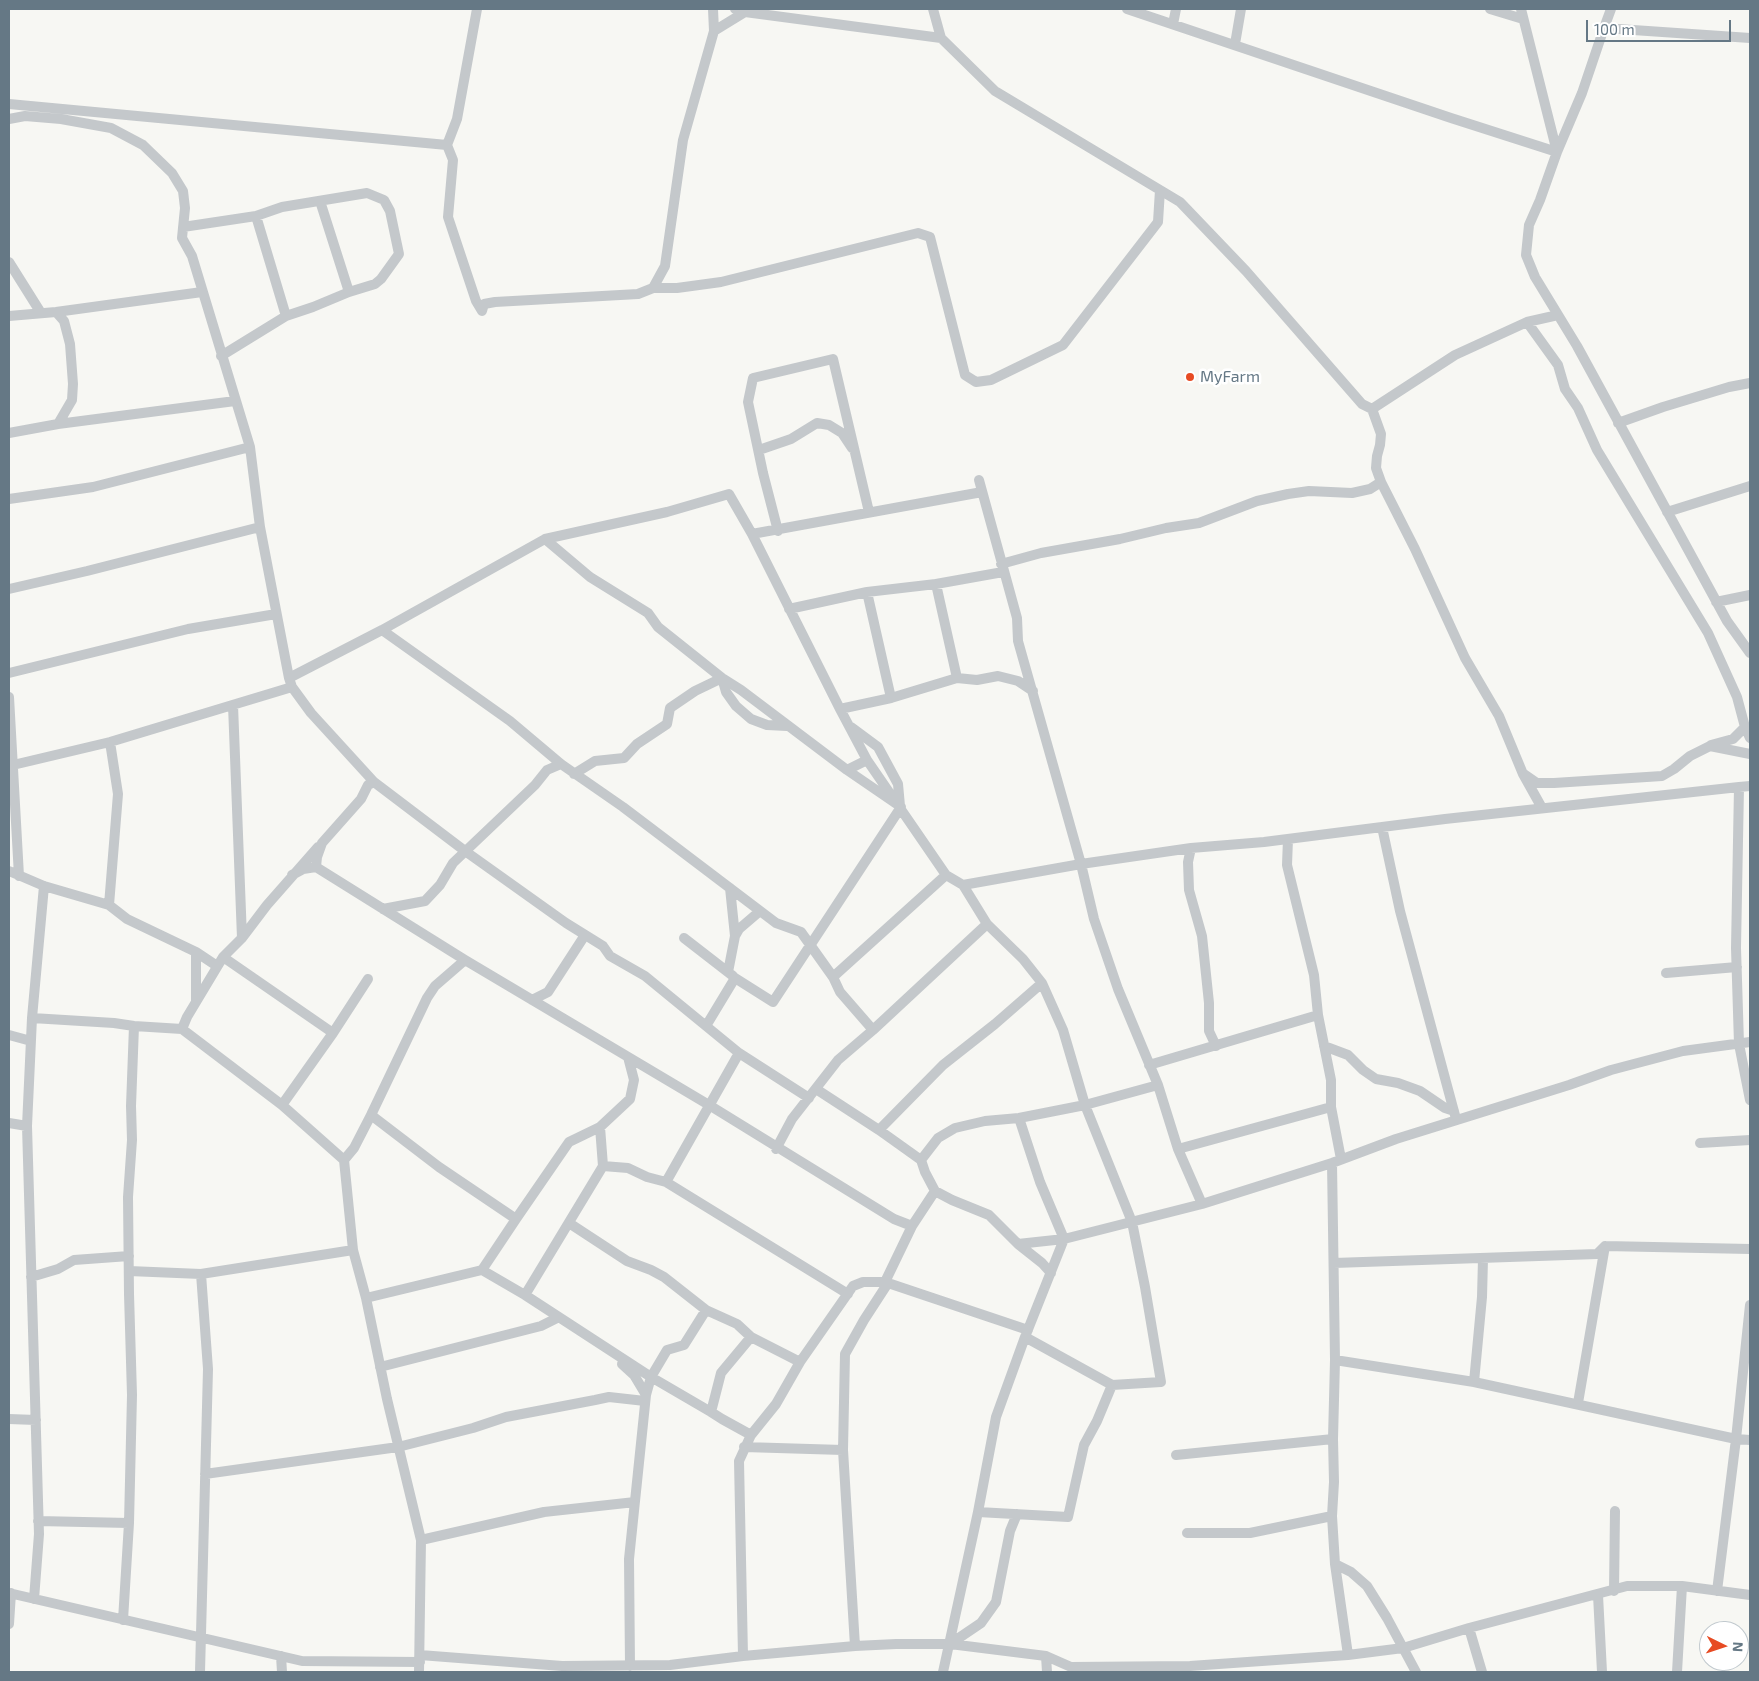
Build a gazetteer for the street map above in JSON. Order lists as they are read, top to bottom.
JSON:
{
  "places": ["MyFarm"],
  "scale_bar": "100 m",
  "north": "right"
}
